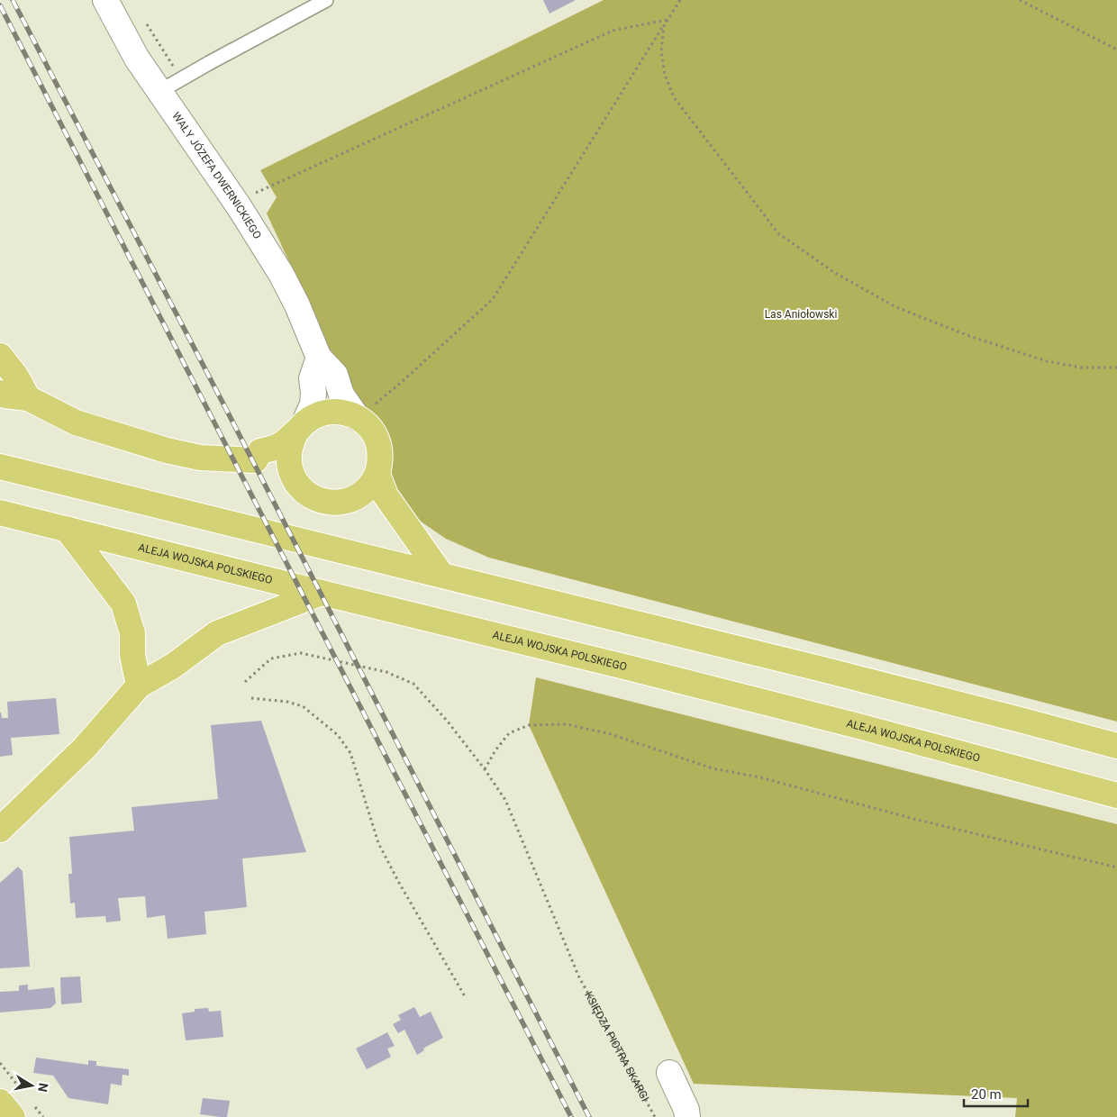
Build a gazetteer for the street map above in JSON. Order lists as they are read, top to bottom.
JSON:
{
  "streets": {
    "main road": ["ALEJA WOJSKA POLSKIEGO"],
    "street": ["WAŁY JÓZEFA DWERNICKIEGO"],
    "path": ["KSIĘDZA PIOTRA SKARGI"]
  },
  "parks": ["Las Aniołowski"],
  "scale_bar": "20 m",
  "north": "right"
}
